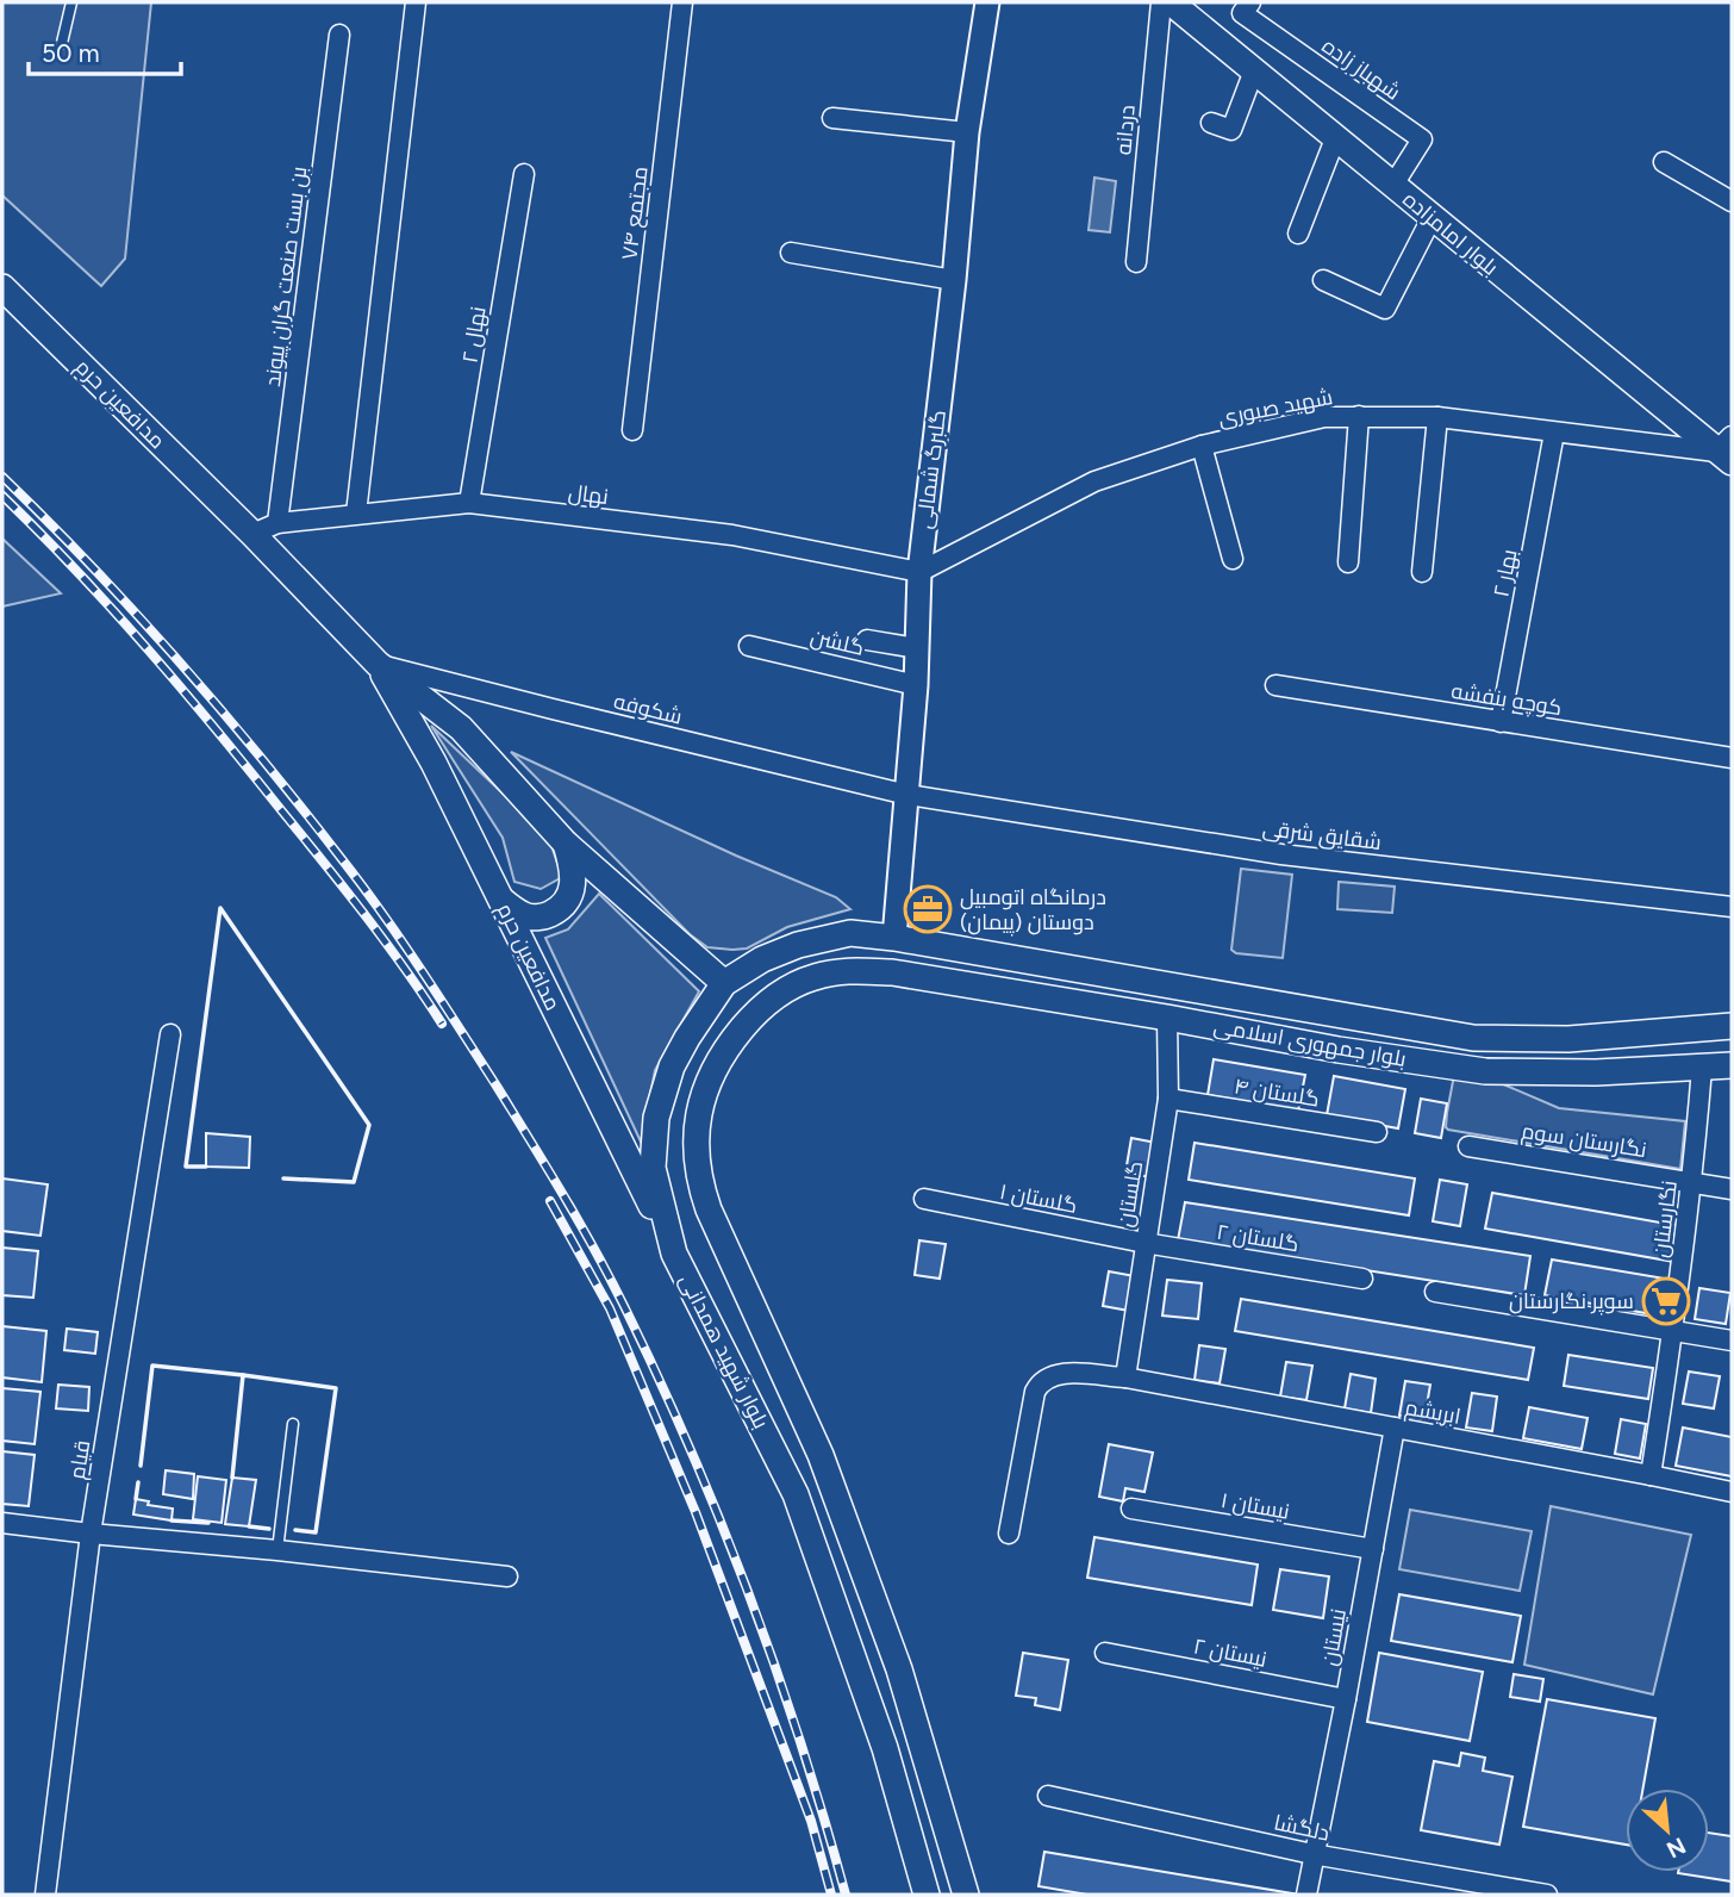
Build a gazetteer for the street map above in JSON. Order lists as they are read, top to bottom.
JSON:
{
  "streets": {
    "main road": [
      "بلوار امامزاده",
      "مدافعین حرم",
      "بلوار جمهوری اسلامی",
      "بلوار شهید همدانی"
    ],
    "street": [
      "شهباز زاده",
      "دردانه",
      "مجتمع ۷۴",
      "بن بست صنعت گران پیوند",
      "نهال ۲",
      "شهید صبوری",
      "گلبرگ شمالی",
      "نهال",
      "بهار ۲",
      "گلشن",
      "کوچه بنفشه",
      "شکوفه",
      "شقایق شرقی",
      "گلستان ۴",
      "نگارستان سوم",
      "گلستان",
      "گلستان ۱",
      "نگارستان",
      "گلستان ۲",
      "ابریشم",
      "قیام",
      "نیستان ۱",
      "نیستان",
      "نیستان ۲",
      "دلگشا"
    ]
  },
  "crossings": [
    ["شهباز زاده", "بلوار امامزاده"],
    ["بلوار امامزاده", "شهید صبوری"],
    ["بن بست صنعت گران پیوند", "نهال"],
    ["نهال ۲", "نهال"],
    ["مدافعین حرم", "نهال"],
    ["مدافعین حرم", "شکوفه"],
    ["مدافعین حرم", "بلوار شهید همدانی"],
    ["شهید صبوری", "گلبرگ شمالی"],
    ["شهید صبوری", "نهال"],
    ["شهید صبوری", "بهار ۲"],
    ["گلبرگ شمالی", "نهال"],
    ["گلبرگ شمالی", "گلشن"],
    ["گلبرگ شمالی", "شکوفه"],
    ["گلبرگ شمالی", "شقایق شرقی"],
    ["گلبرگ شمالی", "بلوار جمهوری اسلامی"],
    ["گلبرگ شمالی", "بلوار شهید همدانی"],
    ["بهار ۲", "کوچه بنفشه"],
    ["شکوفه", "شقایق شرقی"],
    ["بلوار جمهوری اسلامی", "گلستان"],
    ["بلوار جمهوری اسلامی", "نگارستان"],
    ["بلوار جمهوری اسلامی", "بلوار شهید همدانی"],
    ["گلستان ۴", "گلستان"],
    ["نگارستان سوم", "نگارستان"],
    ["گلستان", "گلستان ۱"],
    ["گلستان", "گلستان ۲"],
    ["گلستان", "ابریشم"],
    ["گلستان ۱", "گلستان ۲"],
    ["نگارستان", "ابریشم"],
    ["ابریشم", "نیستان"],
    ["نیستان ۱", "نیستان"],
    ["نیستان", "نیستان ۲"],
    ["نیستان", "دلگشا"]
  ],
  "places": {
    "office": ["درمانگاه اتومبیل دوستان (پیمان)"],
    "supermarket": ["سوپر نگارستان"]
  },
  "scale_bar": "50 m",
  "north": "bottom right"
}
